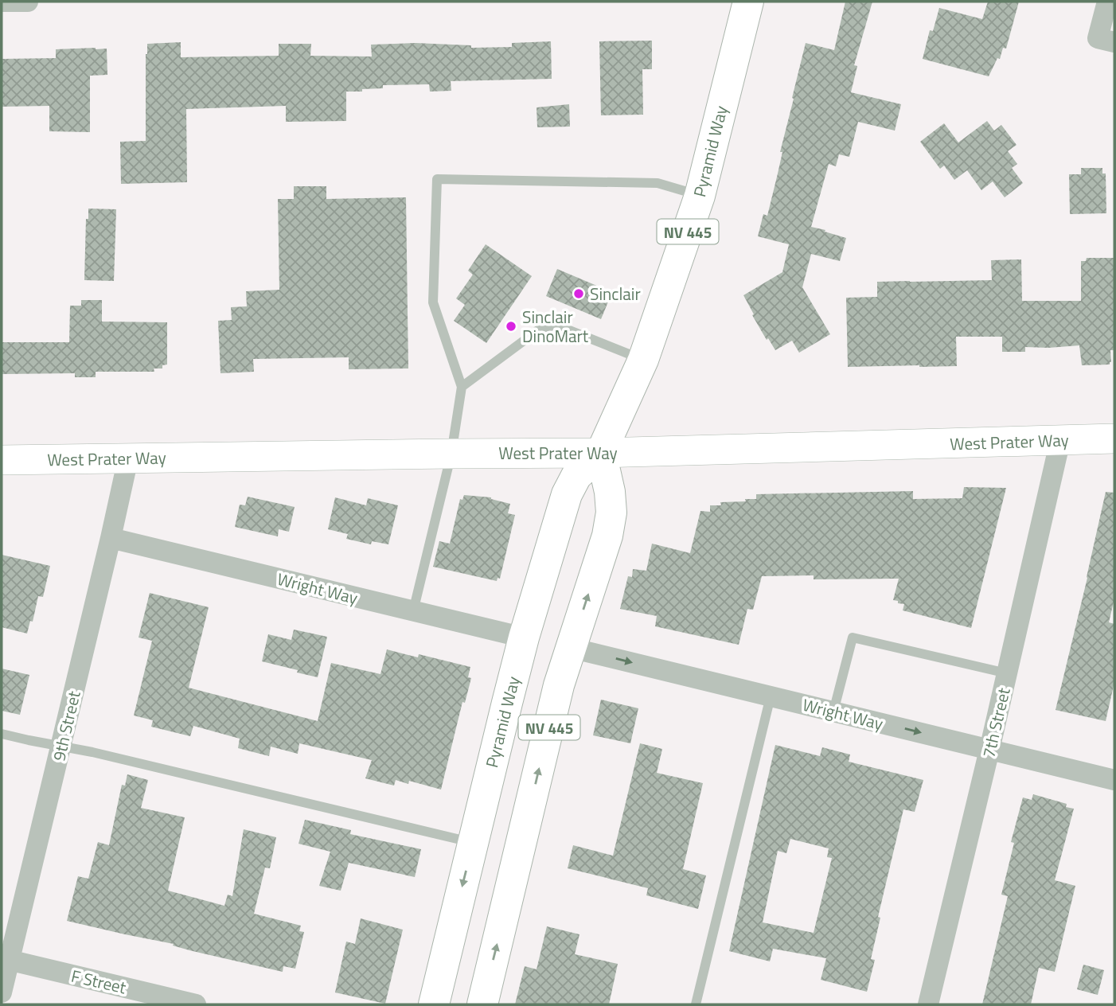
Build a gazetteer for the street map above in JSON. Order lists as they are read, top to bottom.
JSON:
{
  "streets": {
    "main road": ["Pyramid Way", "NV 445", "West Prater Way"],
    "street": [
      "Wright Way",
      "7th Street",
      "9th Street",
      "F Street"
    ]
  },
  "crossings": [
    ["Pyramid Way", "NV 445"],
    ["Pyramid Way", "West Prater Way"],
    ["Pyramid Way", "Wright Way"],
    ["NV 445", "West Prater Way"],
    ["NV 445", "Wright Way"],
    ["West Prater Way", "7th Street"],
    ["West Prater Way", "9th Street"],
    ["Wright Way", "7th Street"],
    ["Wright Way", "9th Street"],
    ["9th Street", "F Street"]
  ],
  "one_way": ["Wright Way"],
  "places": ["Sinclair", "Sinclair DinoMart"]
}
